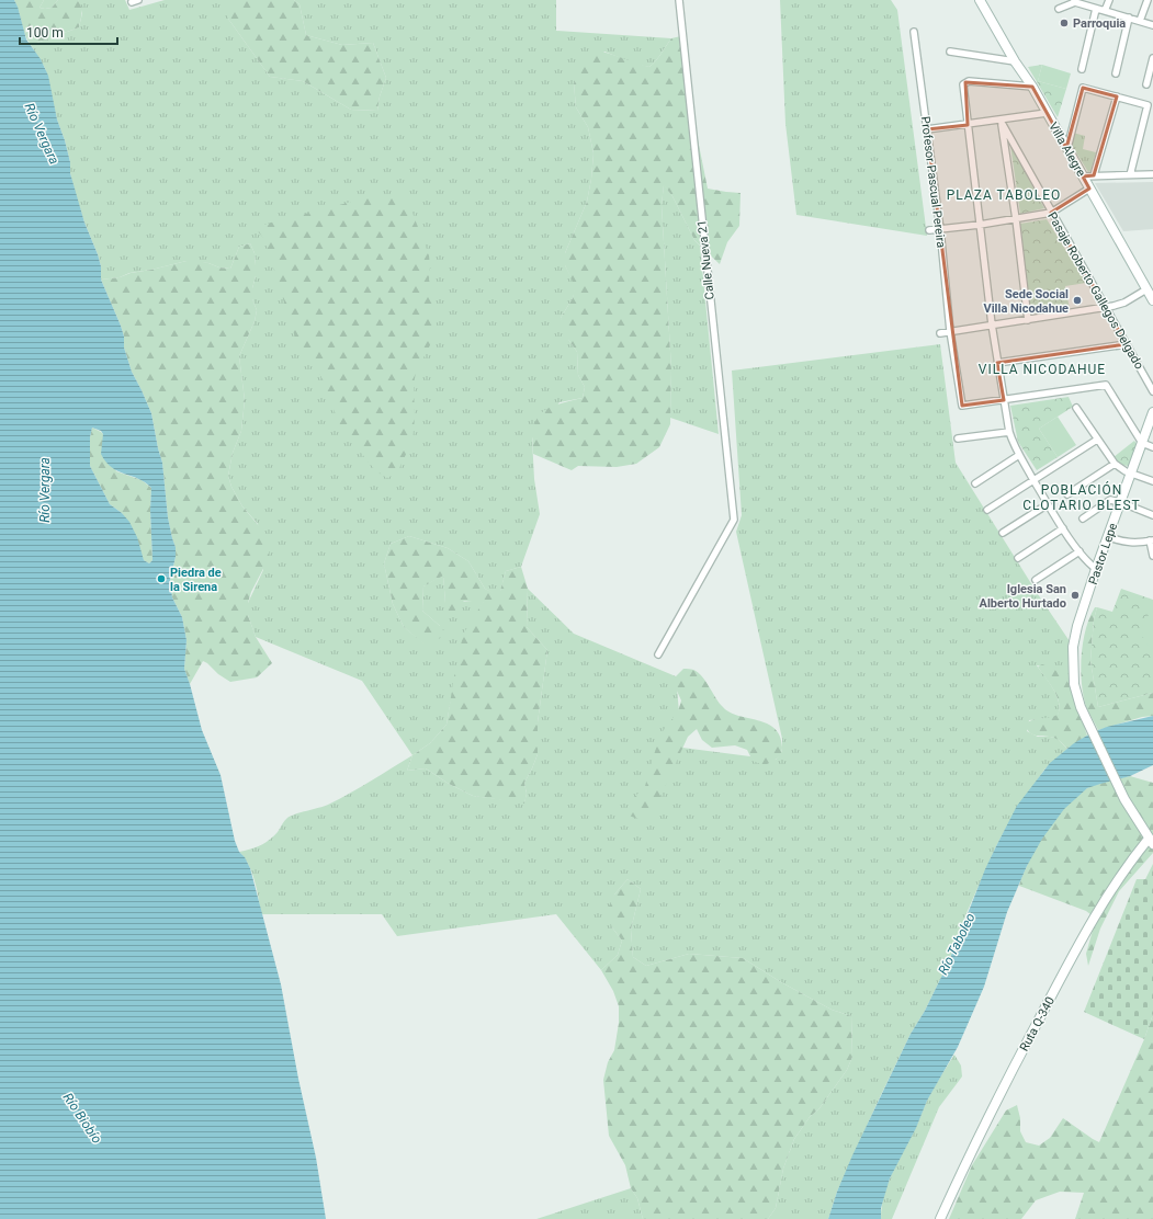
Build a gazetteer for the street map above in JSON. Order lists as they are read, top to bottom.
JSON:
{
  "streets": {
    "street": [
      "Villa Alegre",
      "Profesor Pascual Pereira",
      "Calle Nueva 21",
      "Pasaje Roberto Gallegos Delgado",
      "Pastor Lepe",
      "Ruta Q-340"
    ]
  },
  "crossings": [
    ["Pastor Lepe", "Ruta Q-340"]
  ],
  "districts": ["PLAZA TABOLEO", "VILLA NICODAHUE", "POBLACIÓN CLOTARIO BLEST"],
  "water": ["Río Vergara", "Río Taboleo", "Río Biobío"],
  "places": [
    "Parroquia",
    "Sede Social Villa Nicodahue",
    "Piedra de la Sirena",
    "Iglesia San Alberto Hurtado"
  ],
  "scale_bar": "100 m"
}
